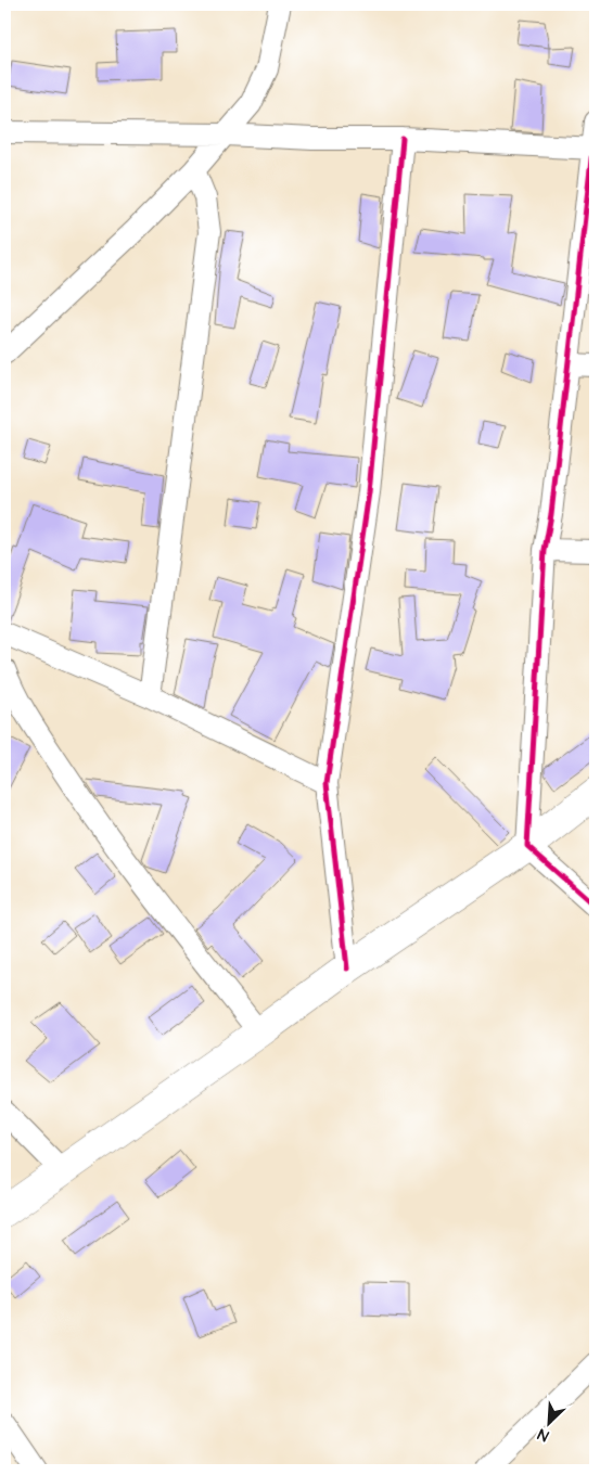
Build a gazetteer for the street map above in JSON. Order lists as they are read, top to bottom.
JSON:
{
  "north": "bottom left"
}
